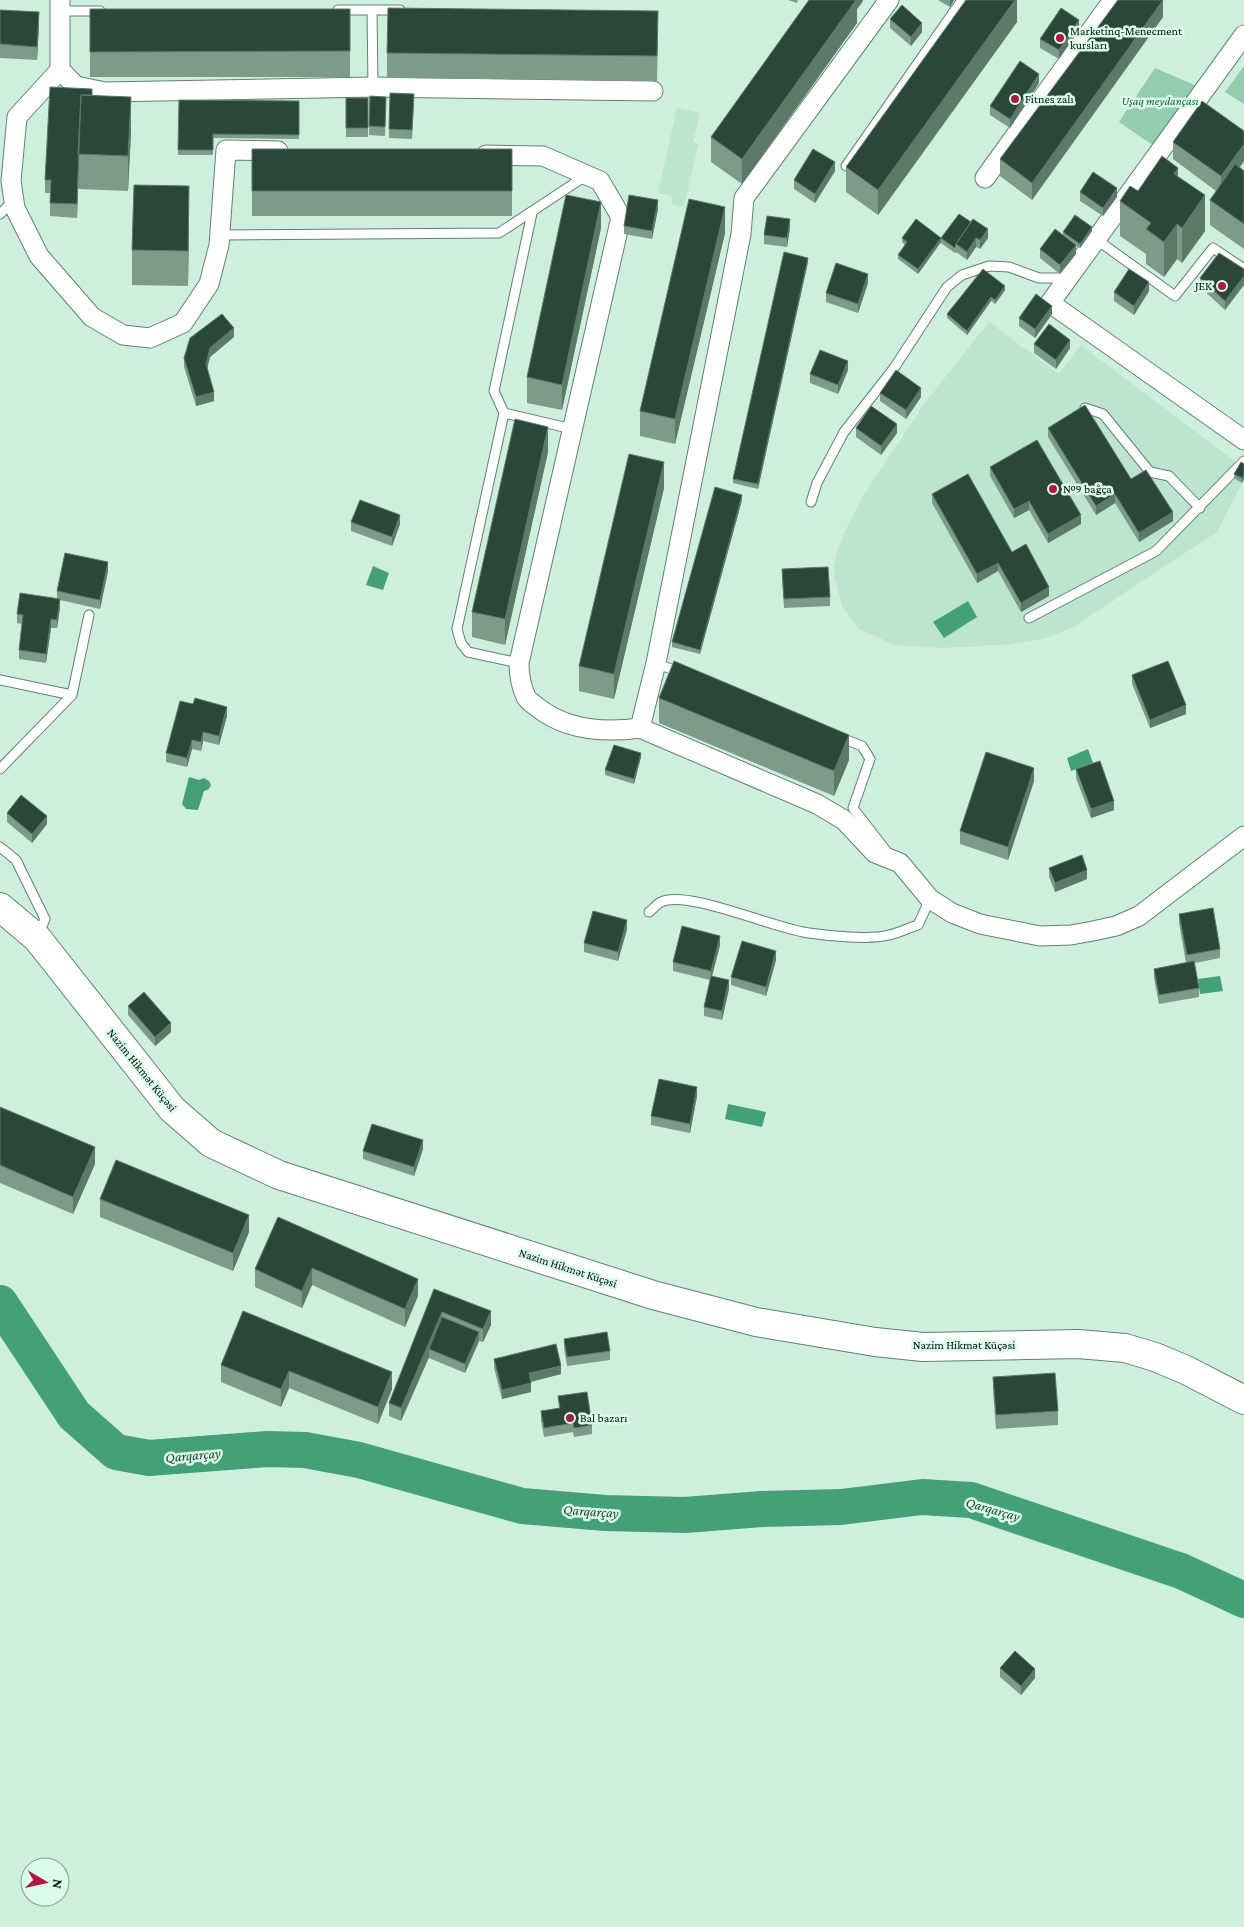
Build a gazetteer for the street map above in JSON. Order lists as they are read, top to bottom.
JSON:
{
  "streets": {
    "main road": ["Nazim Hikmət Küçəsi"]
  },
  "water": ["Qarqarçay"],
  "parks": ["Uşaq meydançası"],
  "places": [
    "Marketinq-Menecment kursları",
    "Fitnes zalı",
    "JEK",
    "№9 bağça",
    "Bal bazarı"
  ],
  "north": "right"
}
